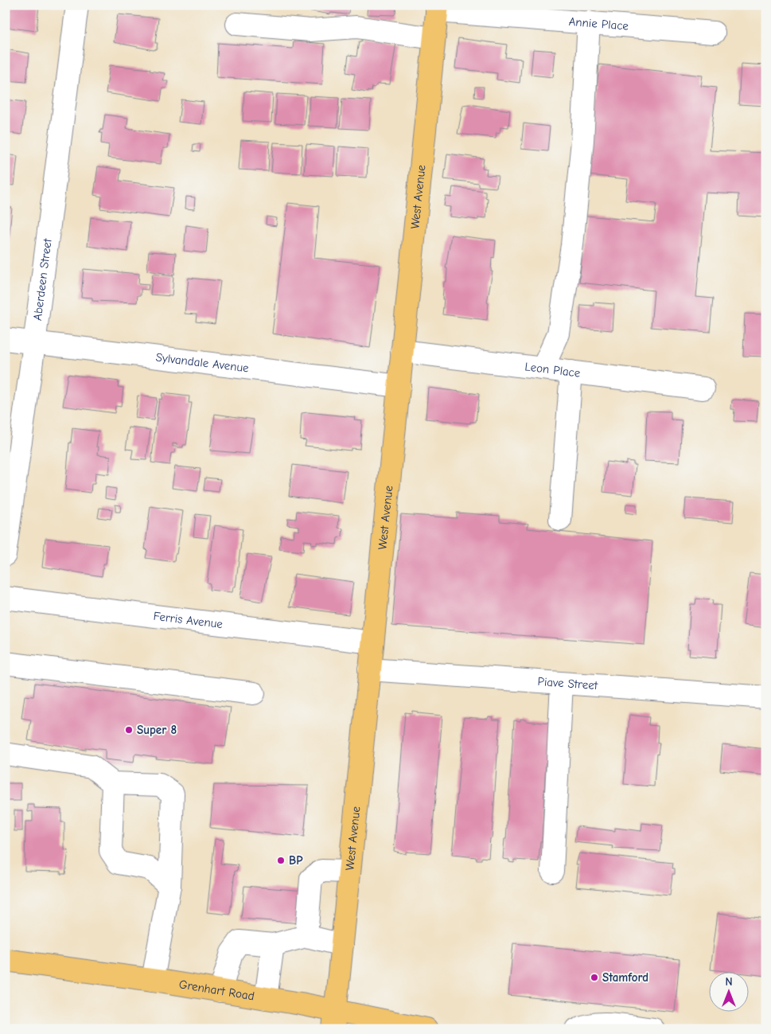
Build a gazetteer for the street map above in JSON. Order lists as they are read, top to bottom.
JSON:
{
  "streets": {
    "main road": ["West Avenue", "Grenhart Road"],
    "street": [
      "Annie Place",
      "Aberdeen Street",
      "Sylvandale Avenue",
      "Leon Place",
      "Ferris Avenue",
      "Piave Street"
    ]
  },
  "crossings": [
    ["Annie Place", "West Avenue"],
    ["West Avenue", "Sylvandale Avenue"],
    ["West Avenue", "Leon Place"],
    ["West Avenue", "Ferris Avenue"],
    ["West Avenue", "Piave Street"],
    ["West Avenue", "Grenhart Road"],
    ["Aberdeen Street", "Sylvandale Avenue"]
  ],
  "places": ["Super 8", "BP", "Stamford"],
  "north": "top"
}
